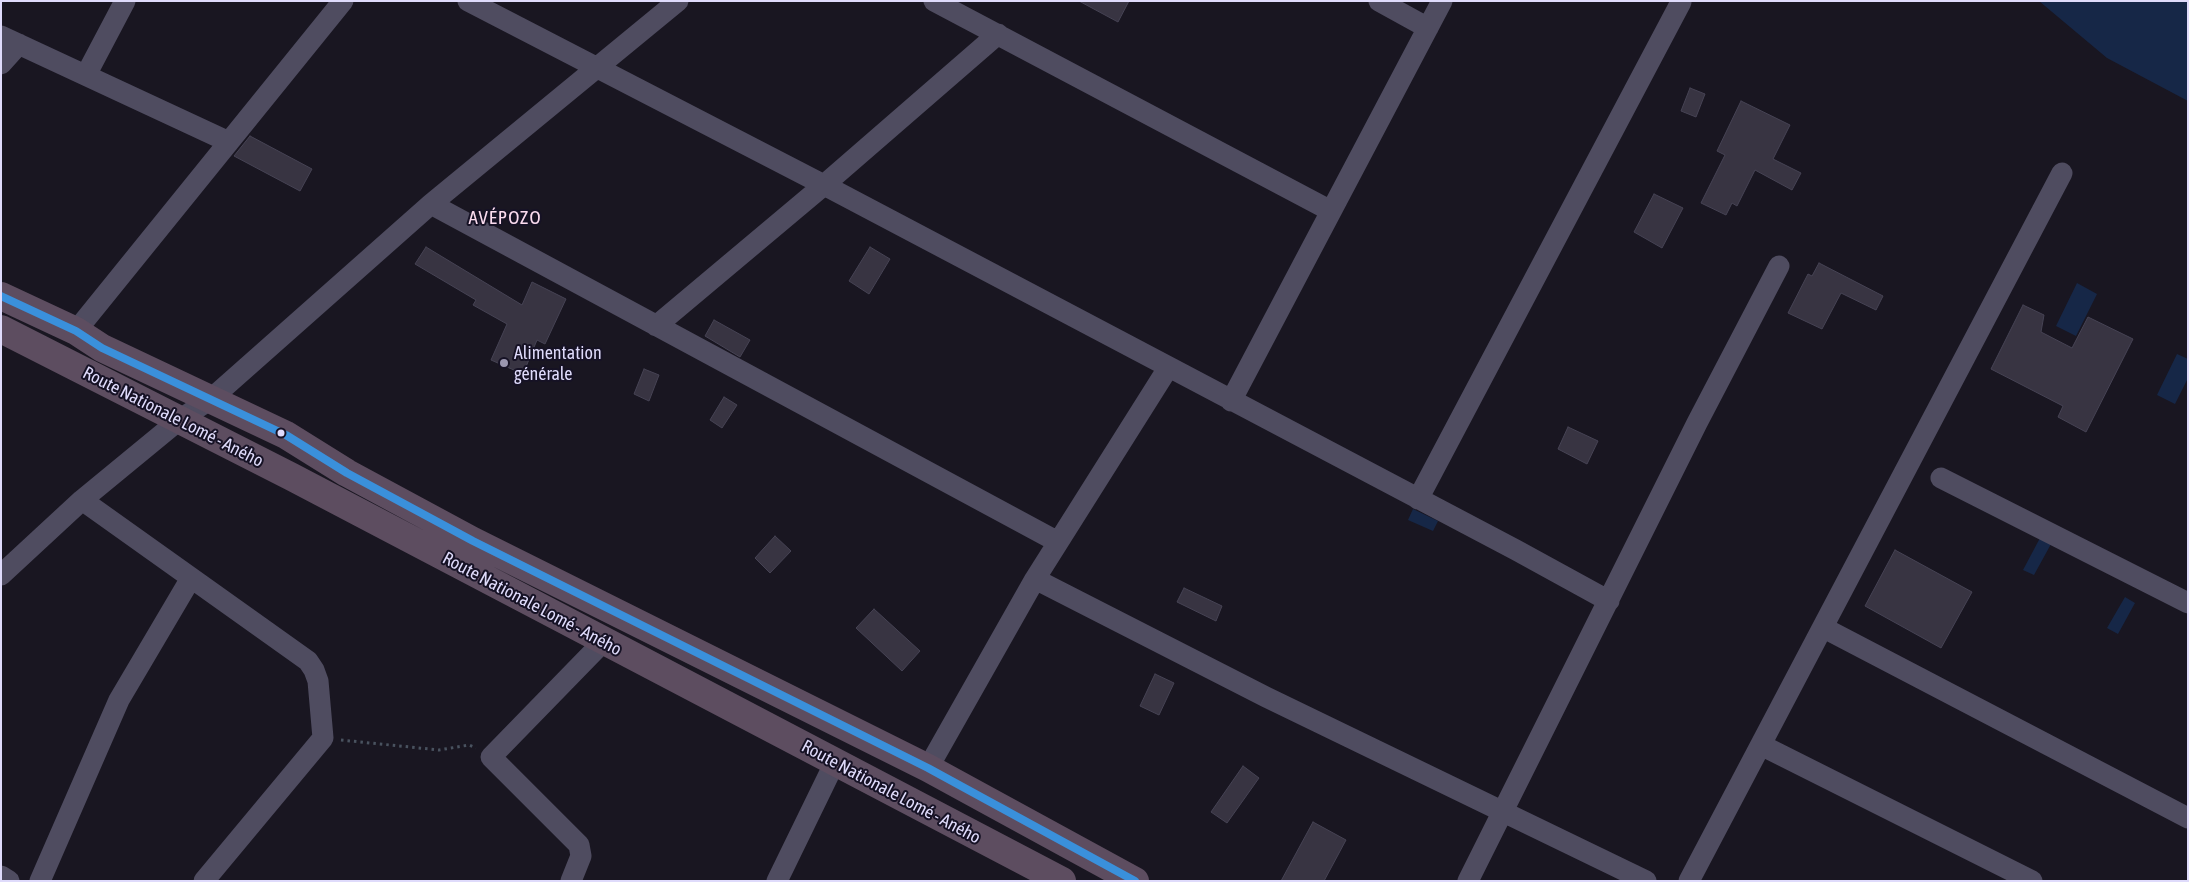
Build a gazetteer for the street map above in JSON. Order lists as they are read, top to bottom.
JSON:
{
  "streets": {
    "highway": ["Route Nationale Lomé - Aného"]
  },
  "districts": ["AVÉPOZO"],
  "places": ["Alimentation générale"]
}
